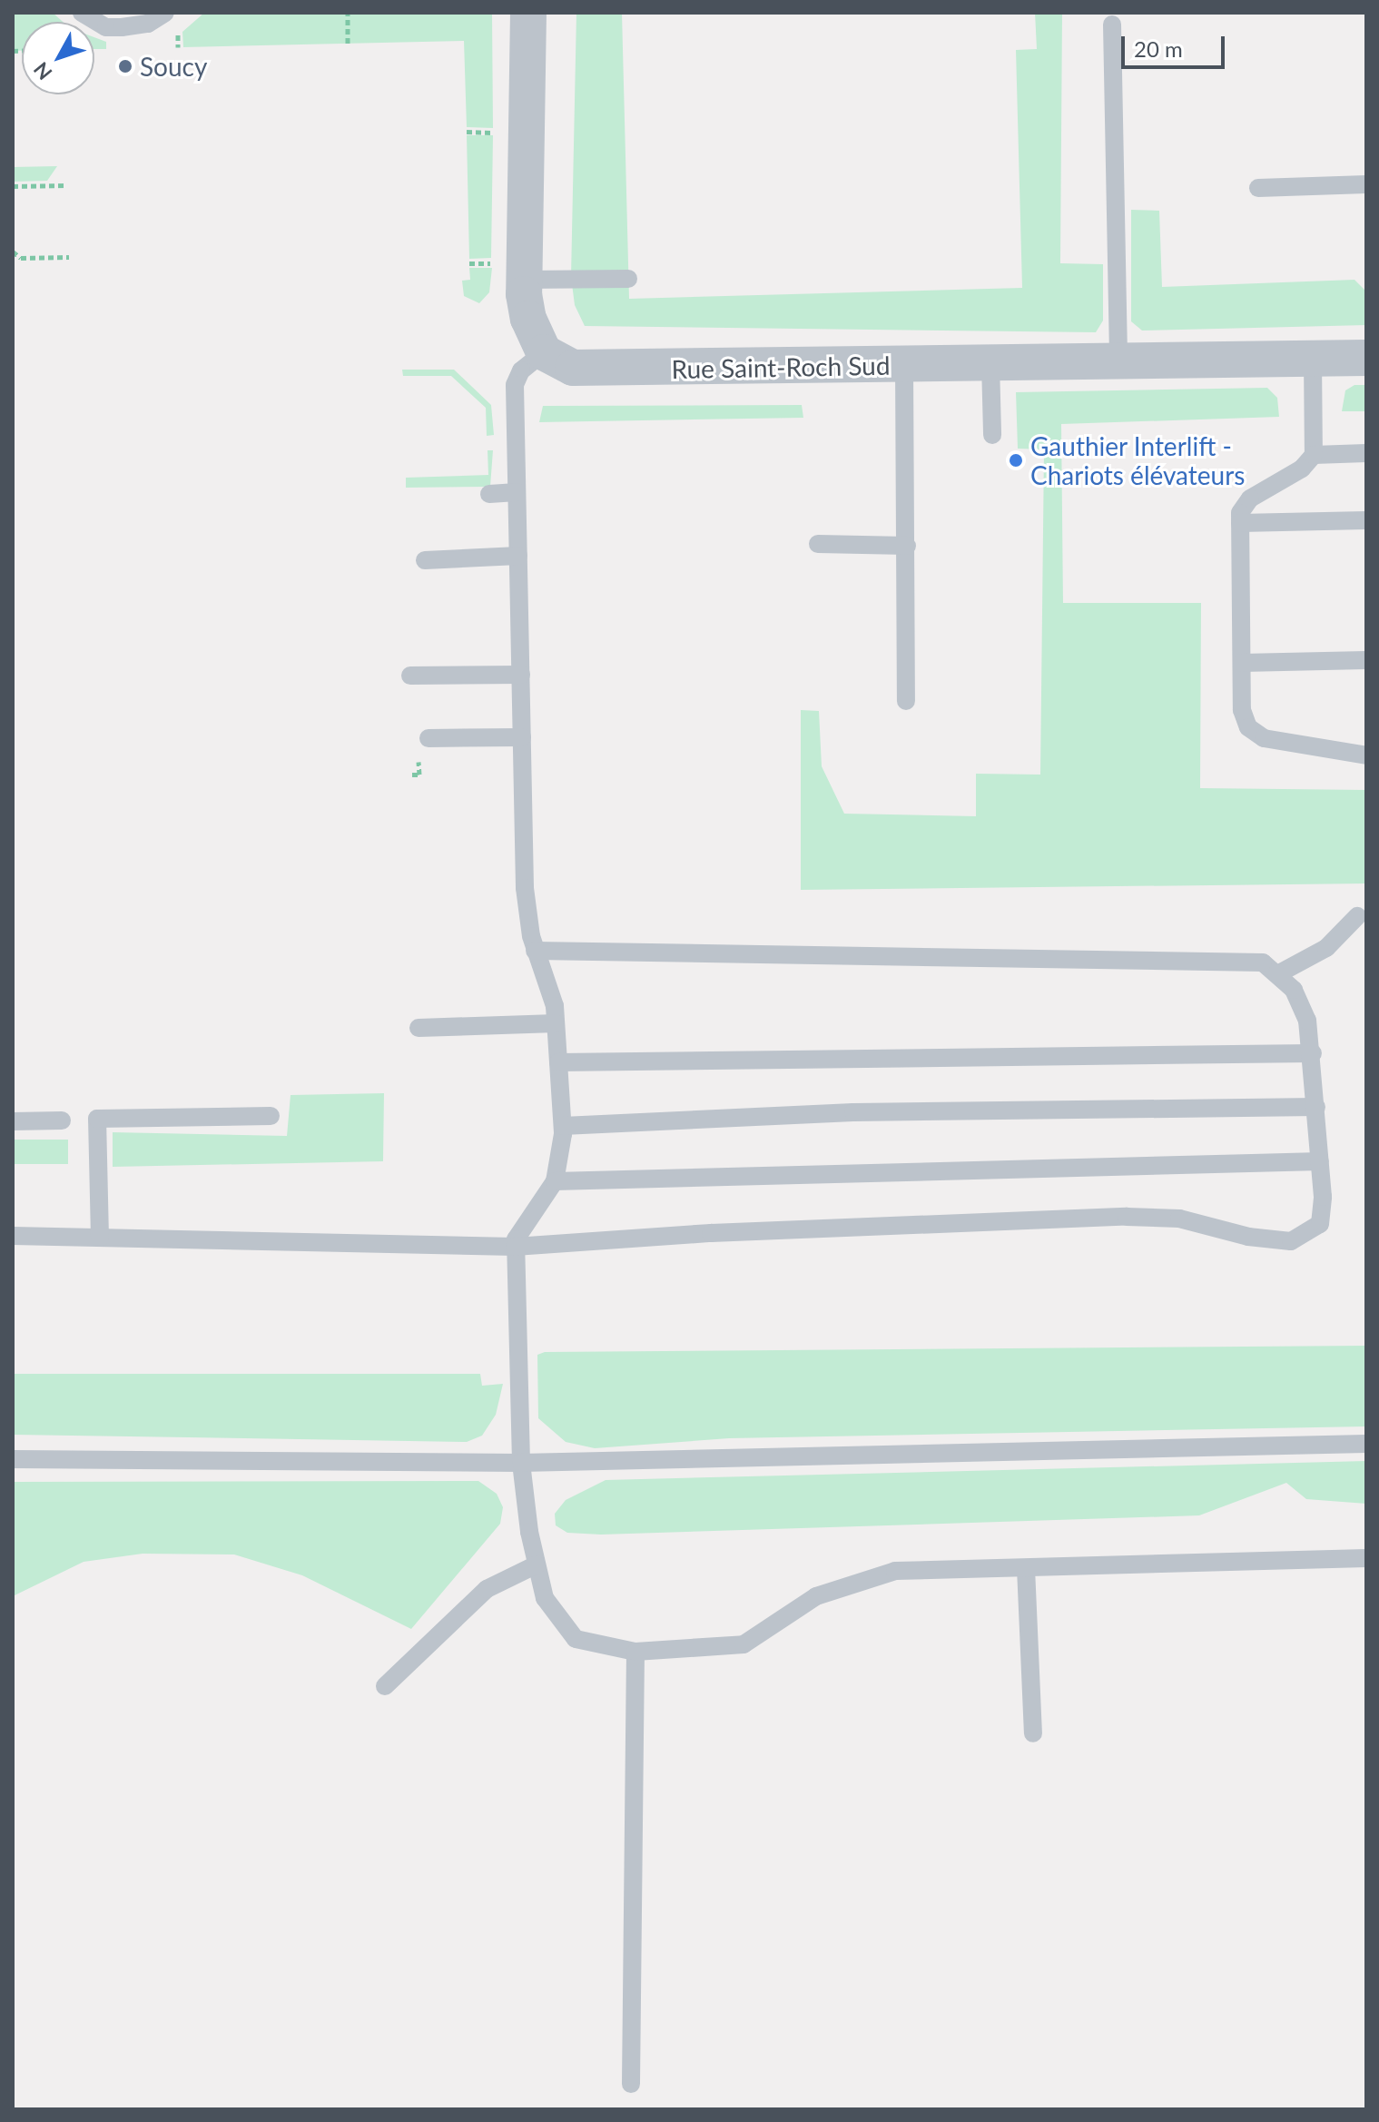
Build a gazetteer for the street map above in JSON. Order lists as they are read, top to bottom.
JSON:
{
  "streets": {
    "street": ["Rue Saint-Roch Sud"]
  },
  "places": ["Soucy", "Gauthier Interlift - Chariots élévateurs"],
  "scale_bar": "20 m",
  "north": "bottom left"
}
